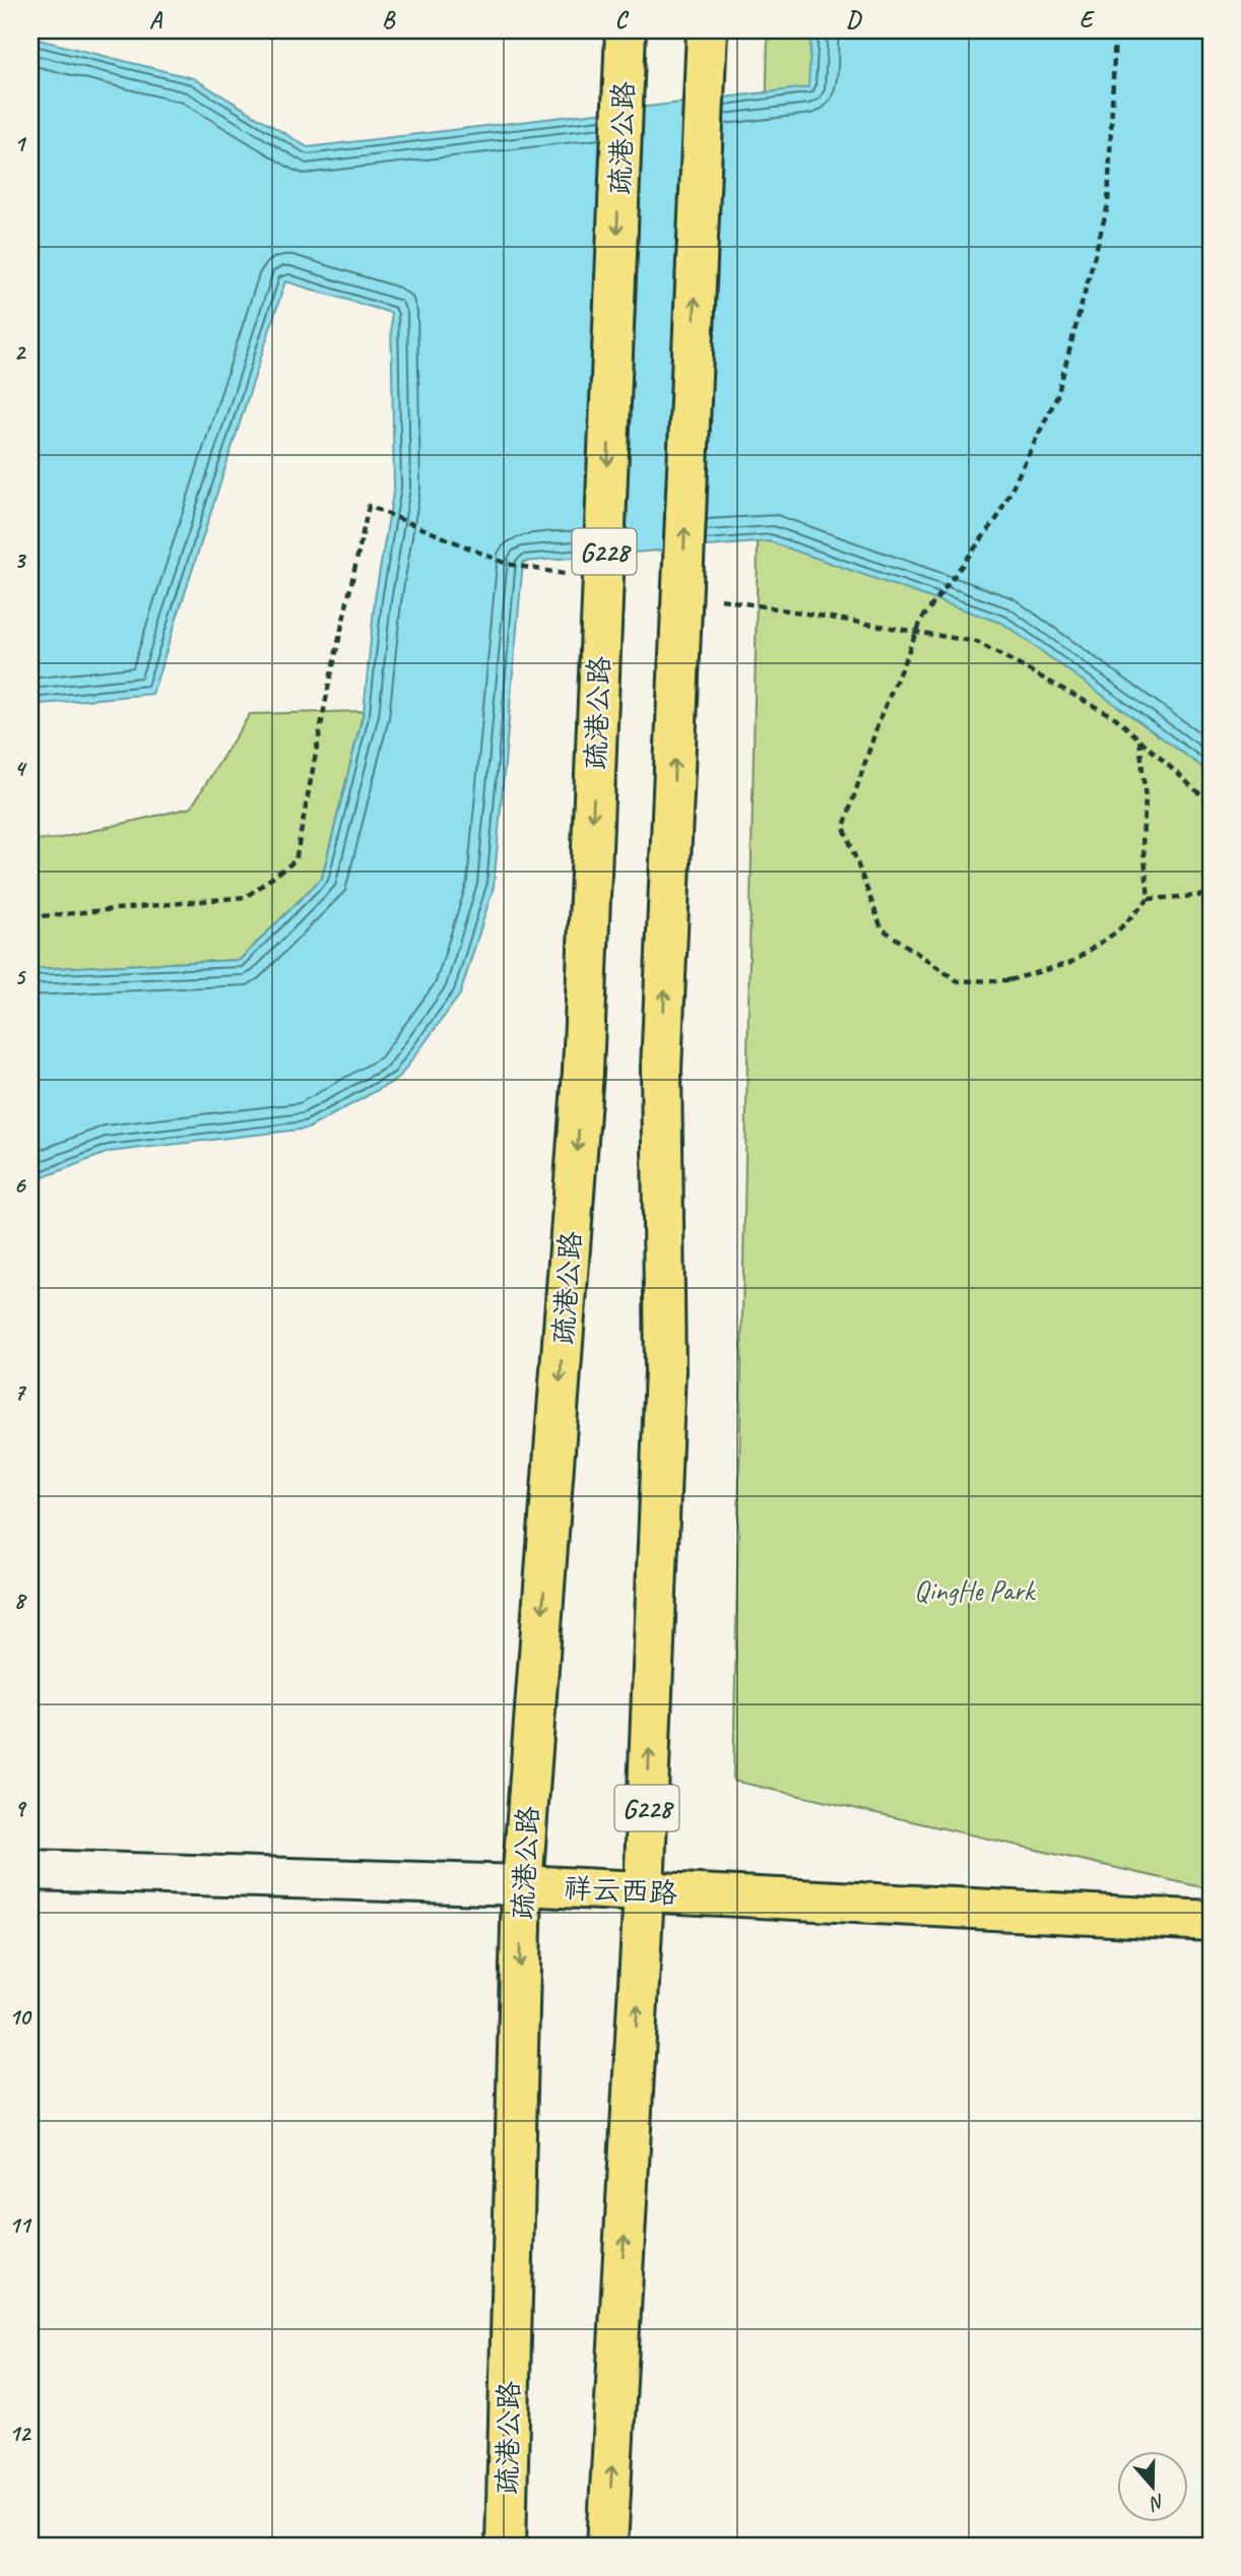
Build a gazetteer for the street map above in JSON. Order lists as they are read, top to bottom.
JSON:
{
  "streets": {
    "main road": ["疏港公路", "G228", "祥云西路"]
  },
  "crossings": [
    ["疏港公路", "祥云西路"],
    ["G228", "祥云西路"]
  ],
  "parks": ["QingHe Park"],
  "north": "bottom",
  "grid": {
    "columns": [
      "A",
      "B",
      "C",
      "D",
      "E"
    ],
    "rows": [
      "1",
      "2",
      "3",
      "4",
      "5",
      "6",
      "7",
      "8",
      "9",
      "10",
      "11",
      "12"
    ]
  }
}
